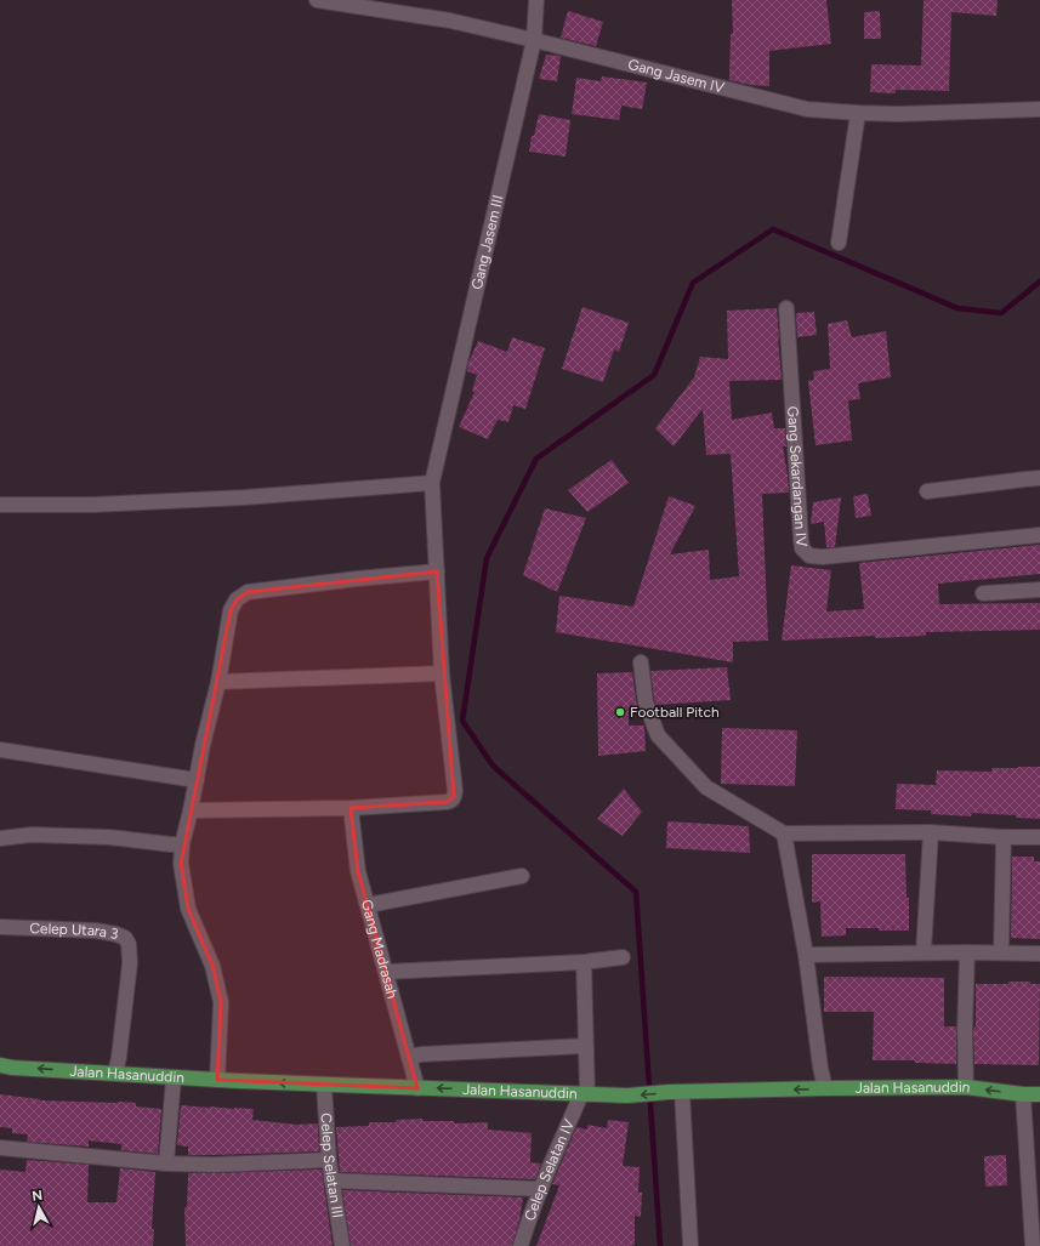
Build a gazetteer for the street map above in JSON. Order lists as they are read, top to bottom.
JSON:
{
  "streets": {
    "main road": ["Jalan Hasanuddin"],
    "street": [
      "Gang Jasem IV",
      "Gang Jasem III",
      "Gang Sekardangan IV",
      "Celep Utara 3",
      "Gang Madrasah",
      "Celep Selatan III",
      "Celep Selatan IV"
    ]
  },
  "crossings": [
    ["Gang Jasem IV", "Gang Jasem III"],
    ["Gang Jasem III", "Gang Madrasah"],
    ["Celep Utara 3", "Jalan Hasanuddin"],
    ["Gang Madrasah", "Jalan Hasanuddin"],
    ["Jalan Hasanuddin", "Celep Selatan III"],
    ["Jalan Hasanuddin", "Celep Selatan IV"]
  ],
  "one_way": ["Jalan Hasanuddin"],
  "places": ["Football Pitch"],
  "north": "top"
}
